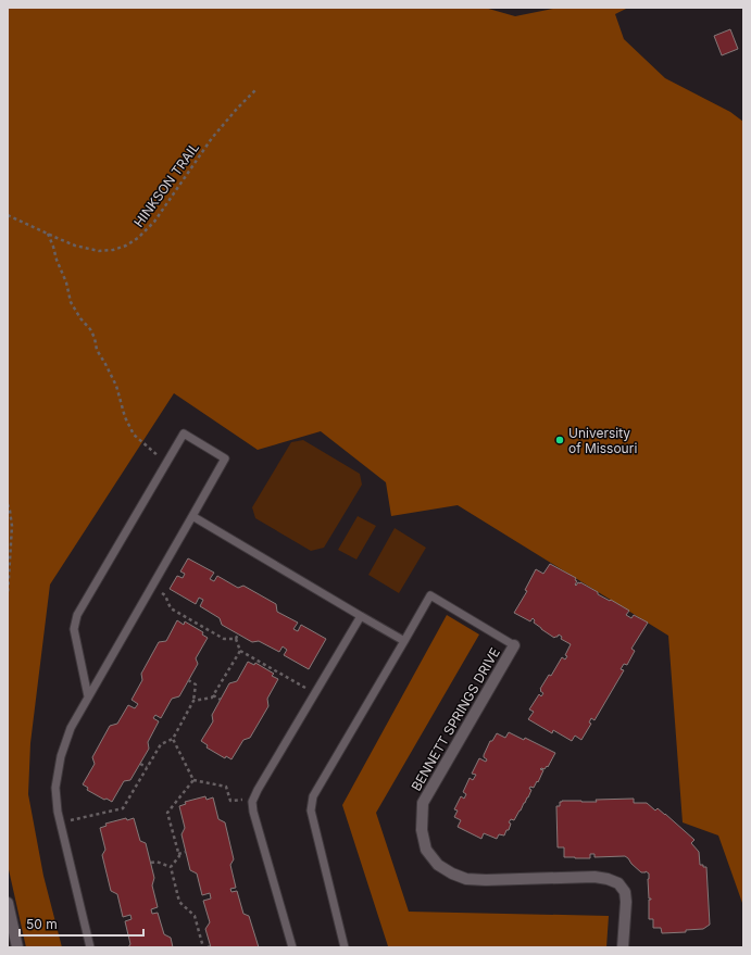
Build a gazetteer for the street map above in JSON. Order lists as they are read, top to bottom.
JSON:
{
  "streets": {
    "street": ["BENNETT SPRINGS DRIVE"],
    "path": ["HINKSON TRAIL"]
  },
  "places": ["University of Missouri"],
  "scale_bar": "50 m"
}
